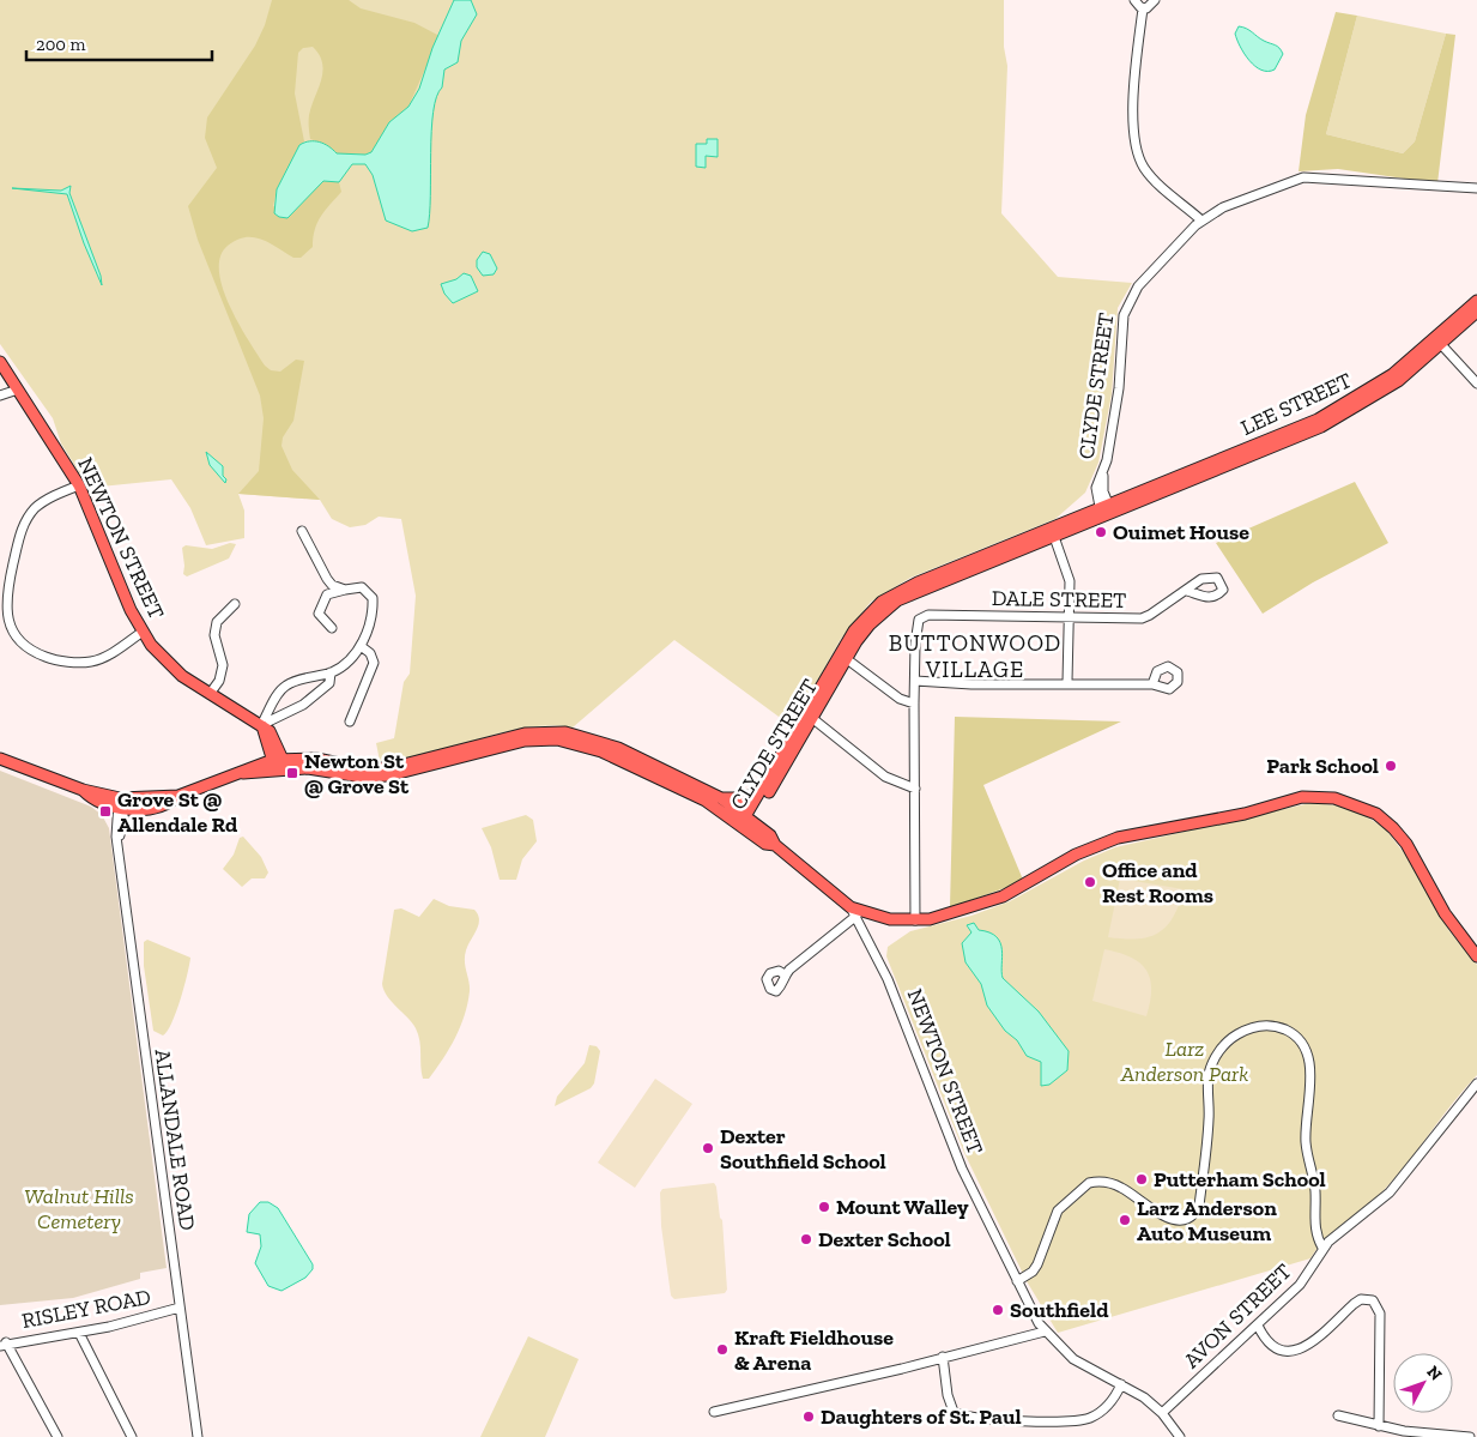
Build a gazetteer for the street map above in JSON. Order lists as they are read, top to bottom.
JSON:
{
  "streets": {
    "main road": ["CLYDE STREET", "LEE STREET", "NEWTON STREET"],
    "street": [
      "DALE STREET",
      "ALLANDALE ROAD",
      "RISLEY ROAD",
      "AVON STREET"
    ]
  },
  "crossings": [
    ["CLYDE STREET", "LEE STREET"],
    ["CLYDE STREET", "NEWTON STREET"],
    ["NEWTON STREET", "AVON STREET"],
    ["ALLANDALE ROAD", "RISLEY ROAD"]
  ],
  "districts": ["BUTTONWOOD VILLAGE"],
  "parks": ["Larz Anderson Park", "Walnut Hills Cemetery"],
  "places": {
    "other": [
      "Ouimet House",
      "Park School",
      "Office and Rest Rooms",
      "Dexter Southfield School",
      "Putterham School",
      "Mount Walley",
      "Larz Anderson Auto Museum",
      "Dexter School",
      "Southfield",
      "Kraft Fieldhouse & Arena",
      "Daughters of St. Paul"
    ],
    "transit": ["Newton St @ Grove St", "Grove St @ Allendale Rd"]
  },
  "scale_bar": "200 m",
  "north": "top right"
}
